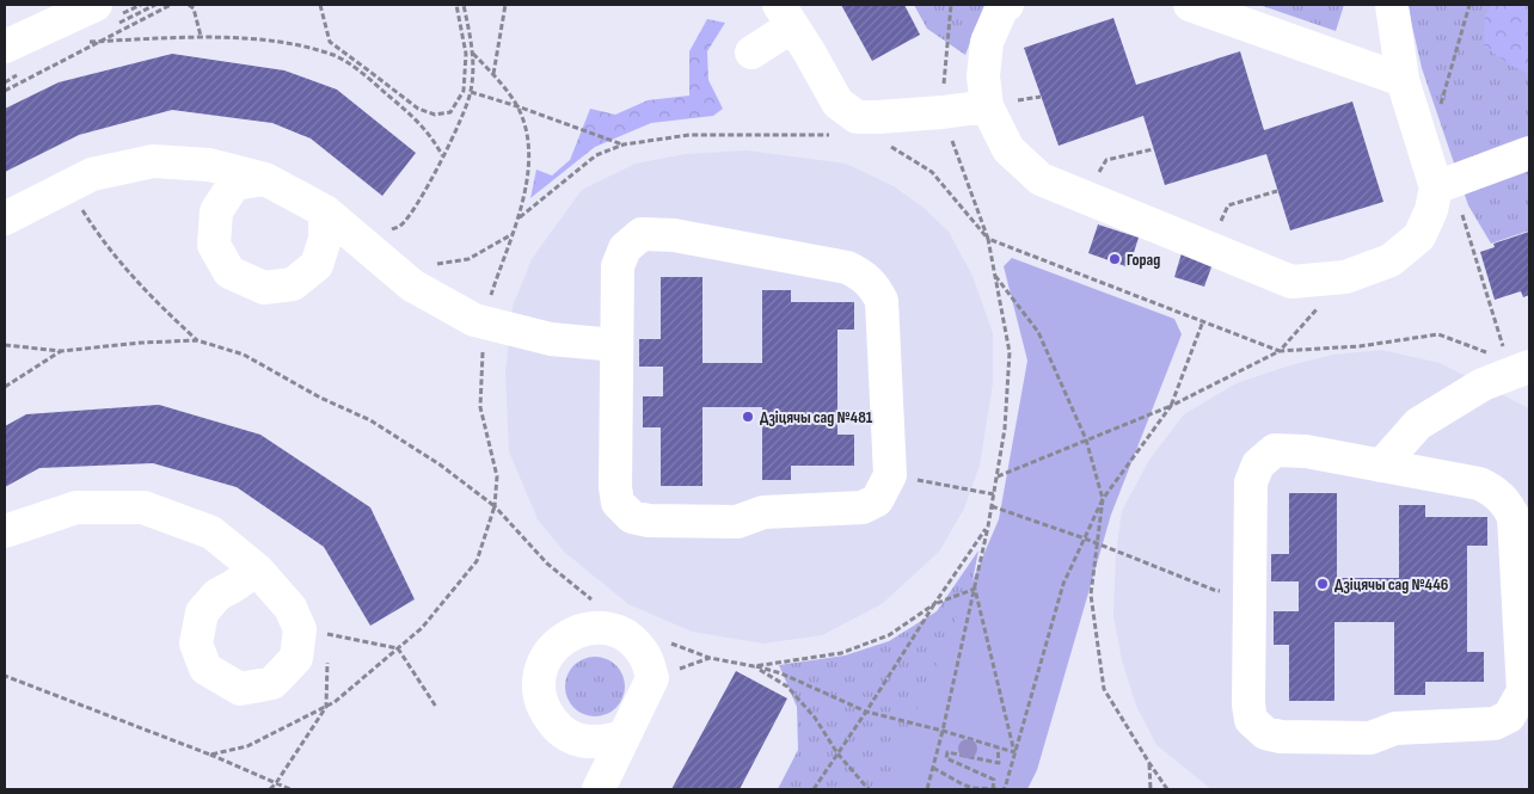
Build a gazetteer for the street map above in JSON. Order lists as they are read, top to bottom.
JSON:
{
  "places": ["Горад", "Дзіцячы сад №481", "Дзіцячы сад №446"]
}
